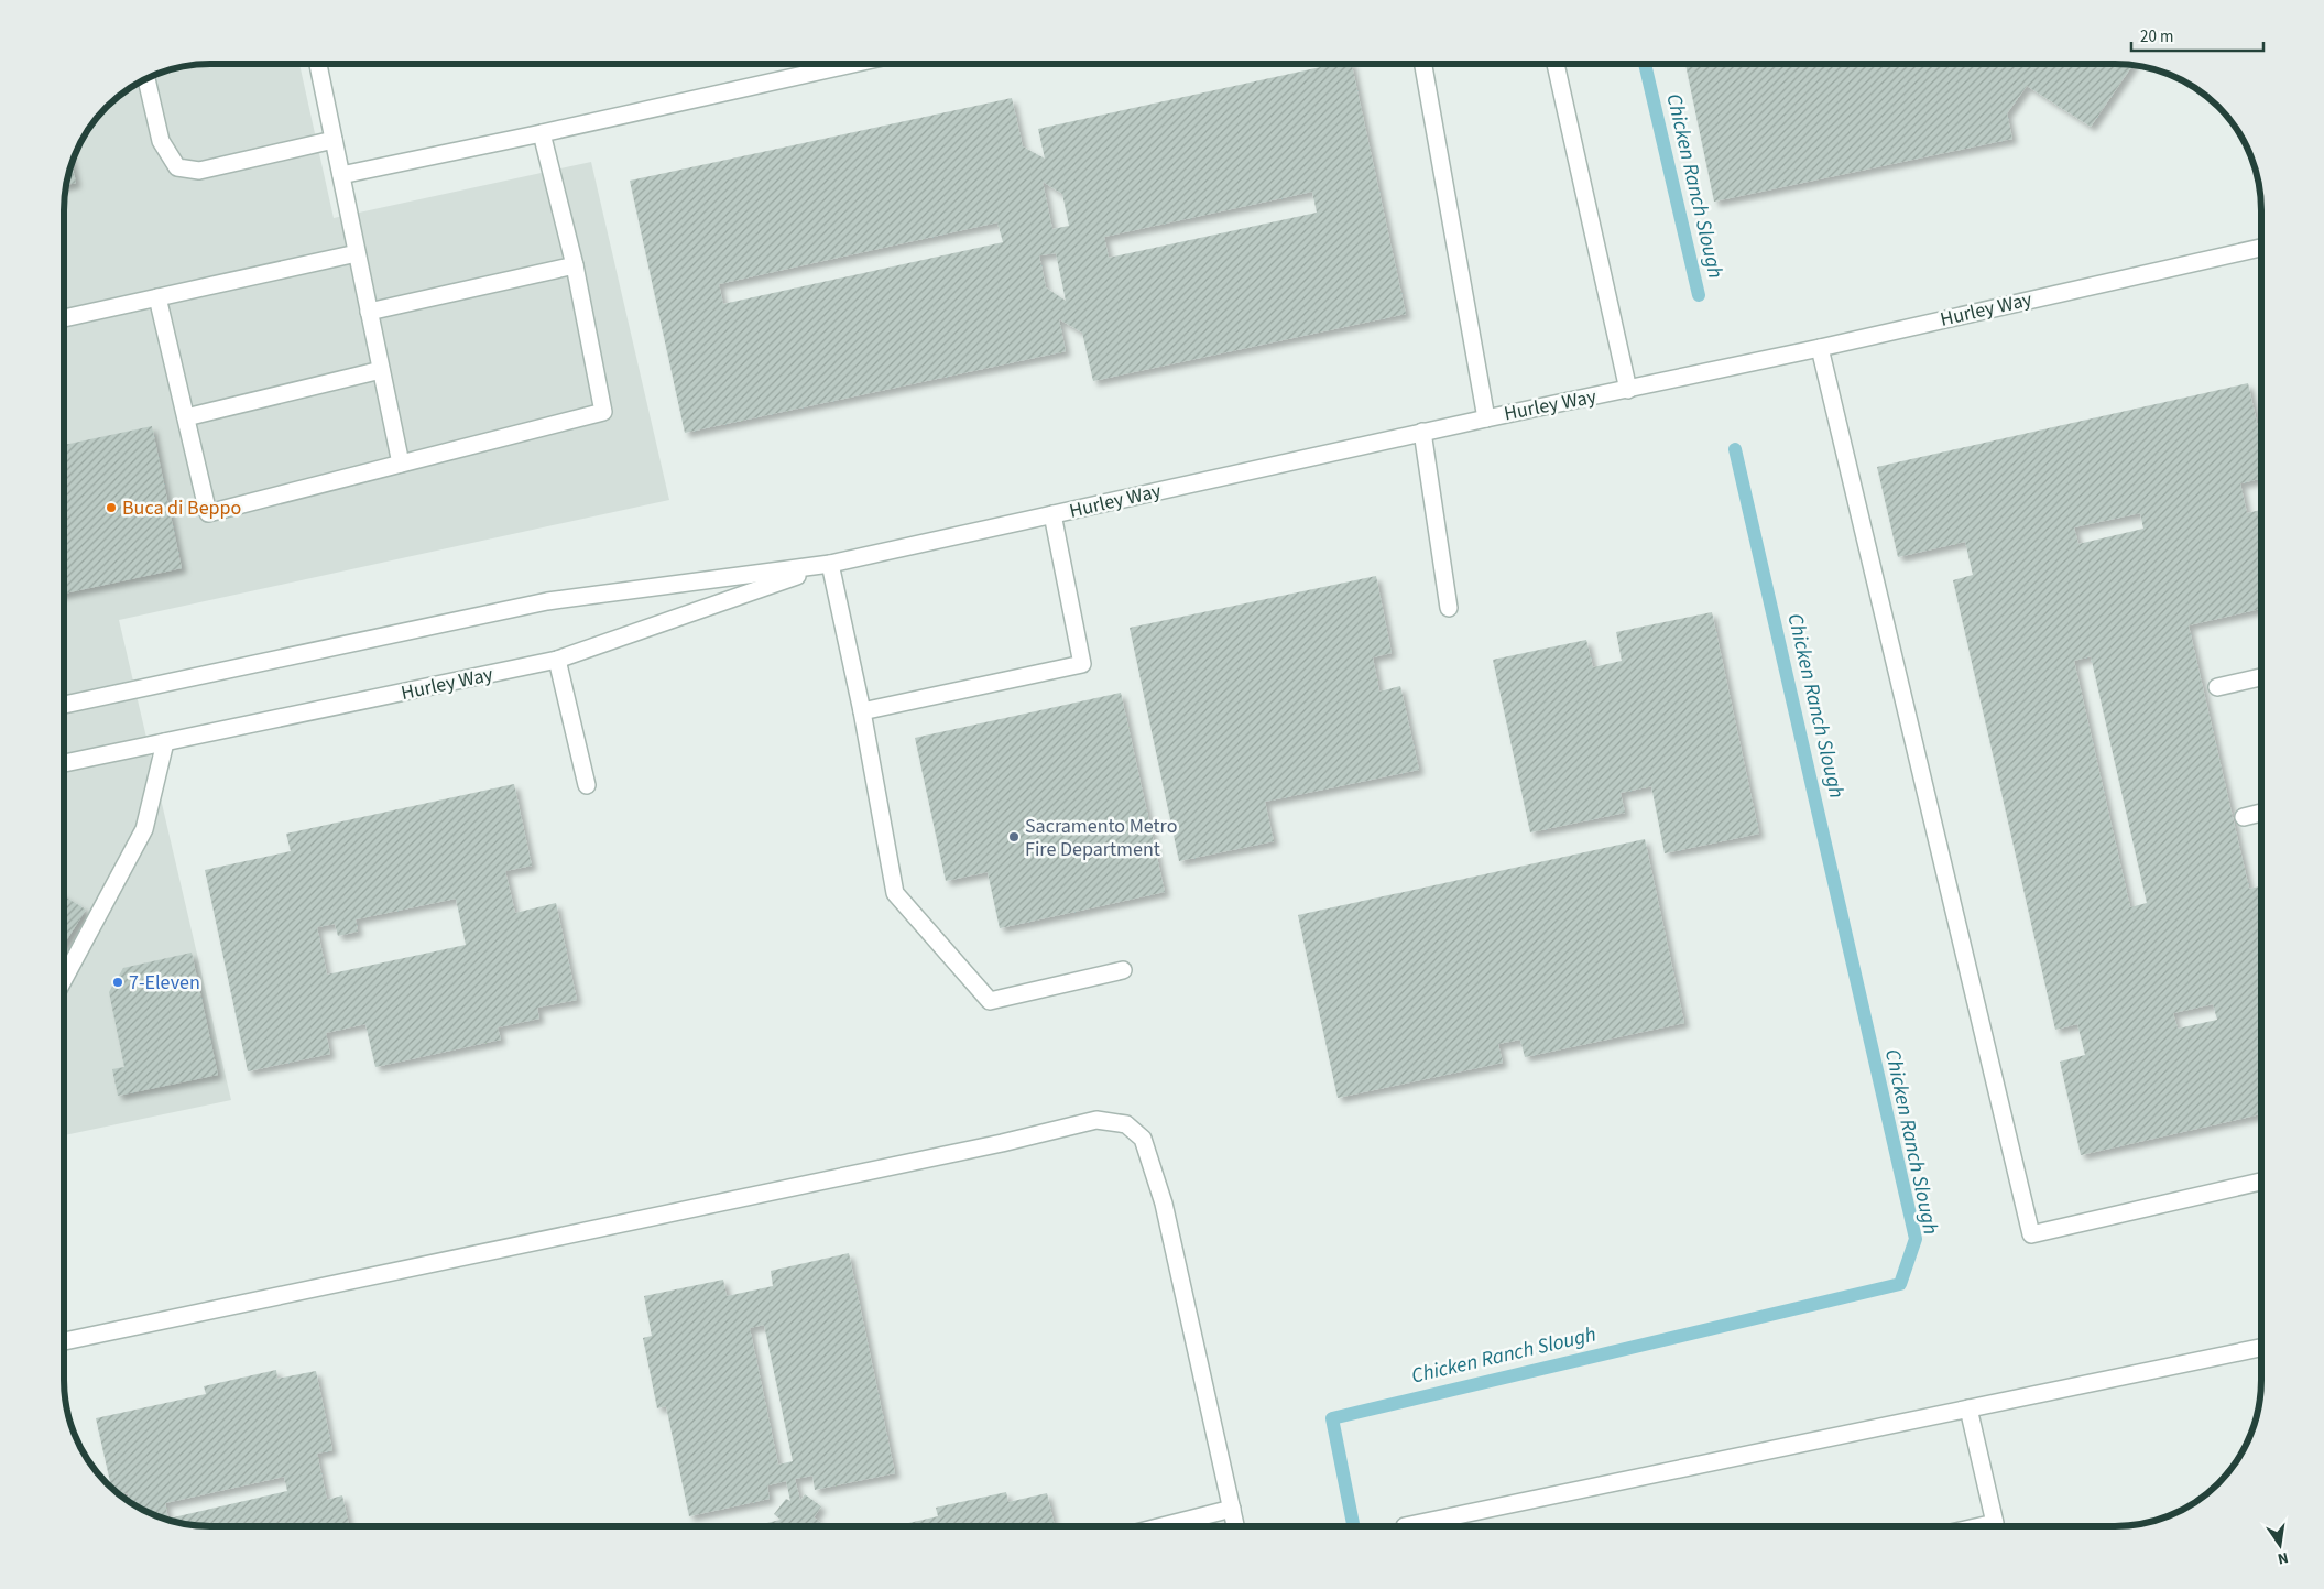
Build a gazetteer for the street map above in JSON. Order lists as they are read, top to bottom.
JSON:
{
  "streets": {
    "street": ["Hurley Way"]
  },
  "water": ["Chicken Ranch Slough"],
  "places": ["Buca di Beppo", "Sacramento Metro Fire Department", "7-Eleven"],
  "scale_bar": "20 m",
  "north": "bottom"
}
